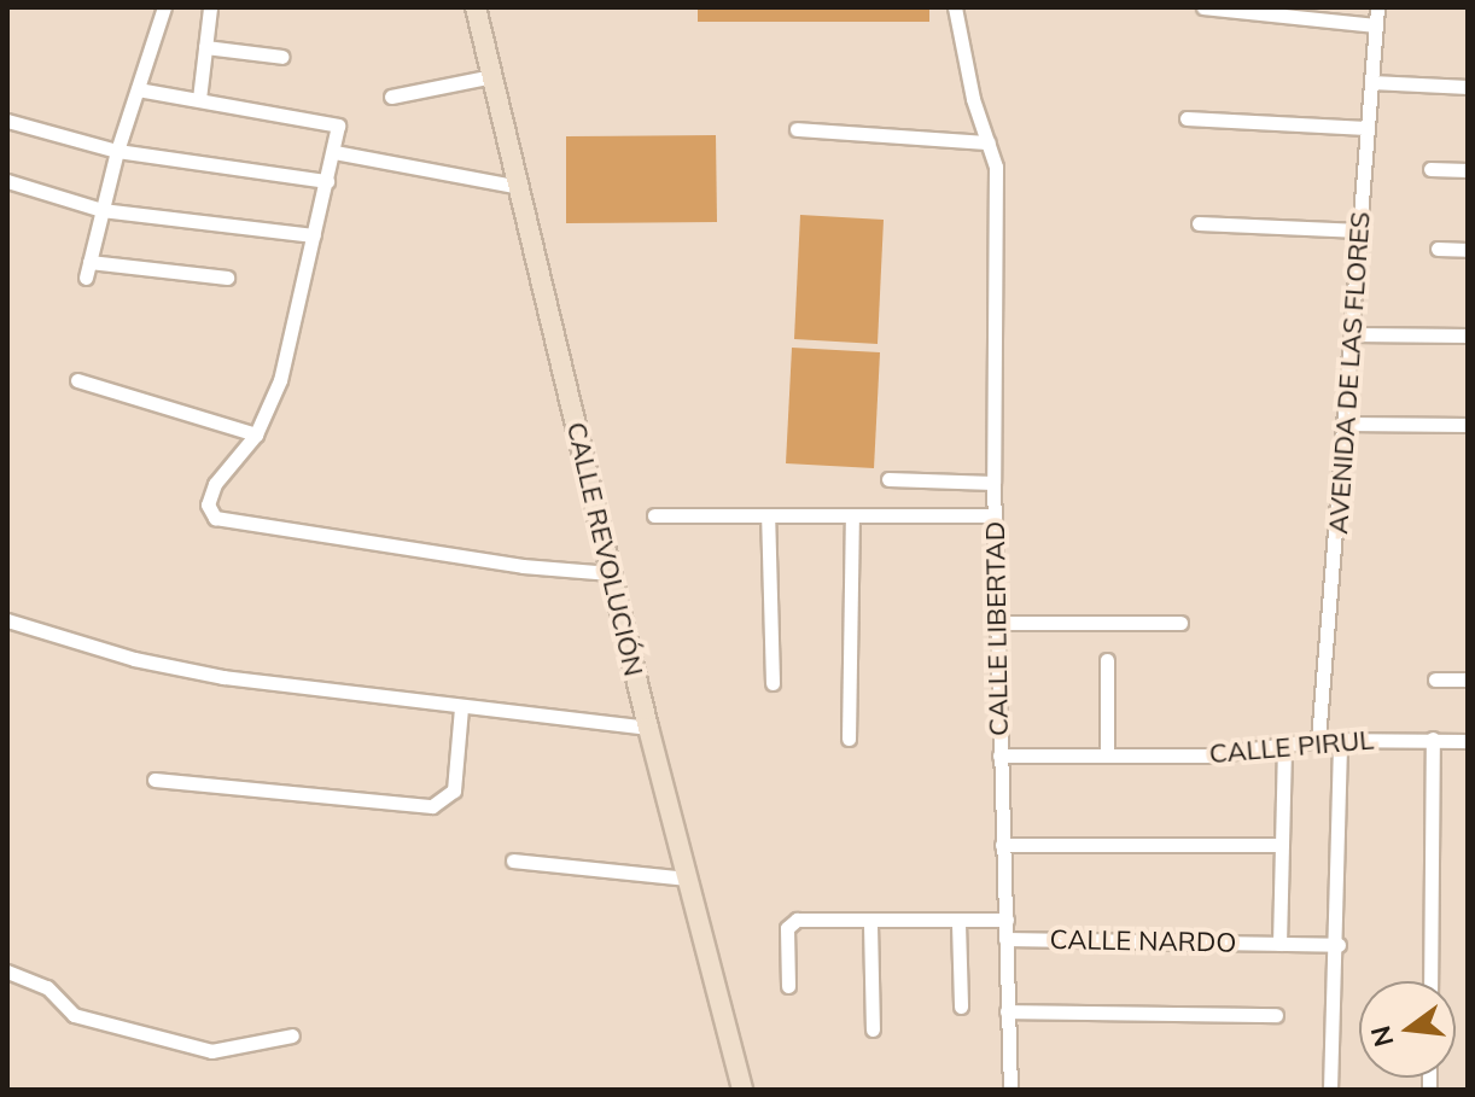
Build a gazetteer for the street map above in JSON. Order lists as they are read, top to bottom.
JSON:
{
  "streets": {
    "street": [
      "AVENIDA DE LAS FLORES",
      "CALLE REVOLUCIÓN",
      "CALLE LIBERTAD",
      "CALLE PIRUL",
      "CALLE NARDO"
    ]
  },
  "crossings": [
    ["AVENIDA DE LAS FLORES", "CALLE PIRUL"],
    ["CALLE LIBERTAD", "CALLE PIRUL"],
    ["CALLE LIBERTAD", "CALLE NARDO"]
  ],
  "north": "left"
}
